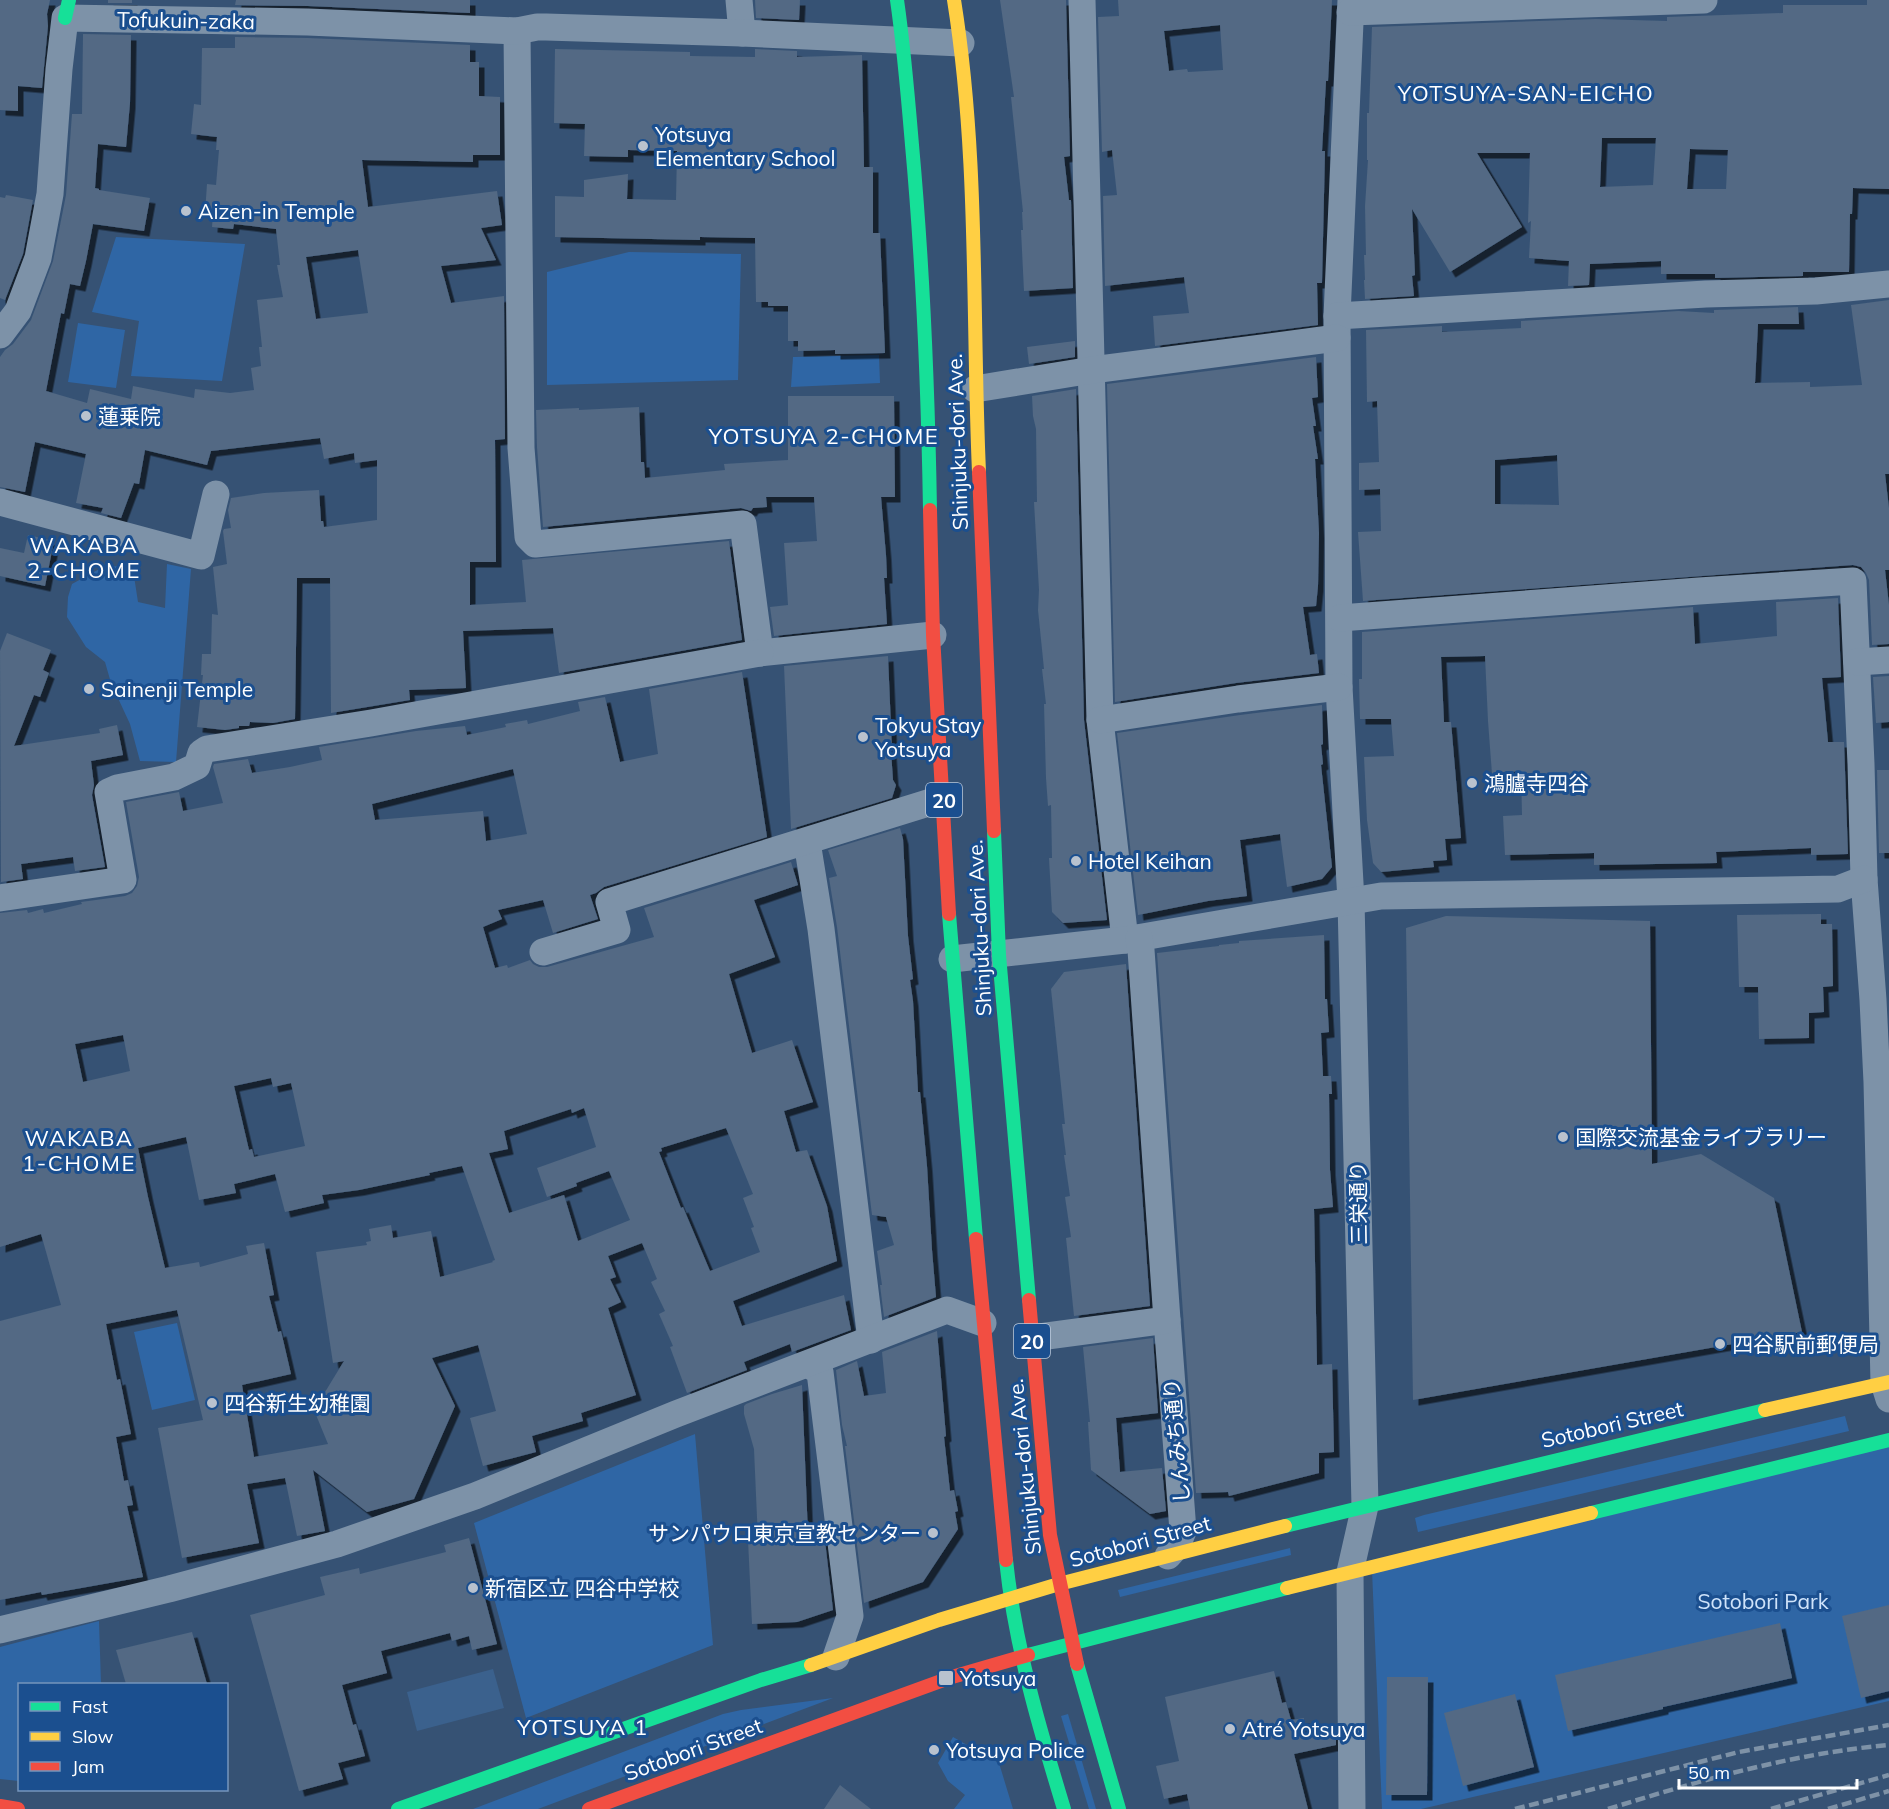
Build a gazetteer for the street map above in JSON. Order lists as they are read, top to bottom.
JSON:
{
  "streets": {
    "main road": ["Shinjuku-dori Ave.", "20", "Sotobori Street"],
    "street": ["Tofukuin-zaka", "三栄通り", "しんみち通り"]
  },
  "crossings": [
    ["Tofukuin-zaka", "Shinjuku-dori Ave."],
    ["Shinjuku-dori Ave.", "Sotobori Street"],
    ["三栄通り", "Sotobori Street"],
    ["Sotobori Street", "しんみち通り"]
  ],
  "districts": [
    "YOTSUYA-SAN-EICHO",
    "YOTSUYA 2-CHOME",
    "WAKABA 2-CHOME",
    "WAKABA 1-CHOME",
    "YOTSUYA 1"
  ],
  "parks": ["Sotobori Park"],
  "places": {
    "other": [
      "Yotsuya Elementary School",
      "Aizen-in Temple",
      "蓮乗院",
      "Sainenji Temple",
      "Tokyu Stay Yotsuya",
      "鴻臚寺四谷",
      "Hotel Keihan",
      "国際交流基金ライブラリー",
      "四谷駅前郵便局",
      "四谷新生幼稚園",
      "サンパウロ東京宣教センター",
      "新宿区立 四谷中学校",
      "Atré Yotsuya",
      "Yotsuya Police"
    ],
    "transit": ["Yotsuya"]
  },
  "legend": ["Fast", "Slow", "Jam"],
  "scale_bar": "50 m"
}
